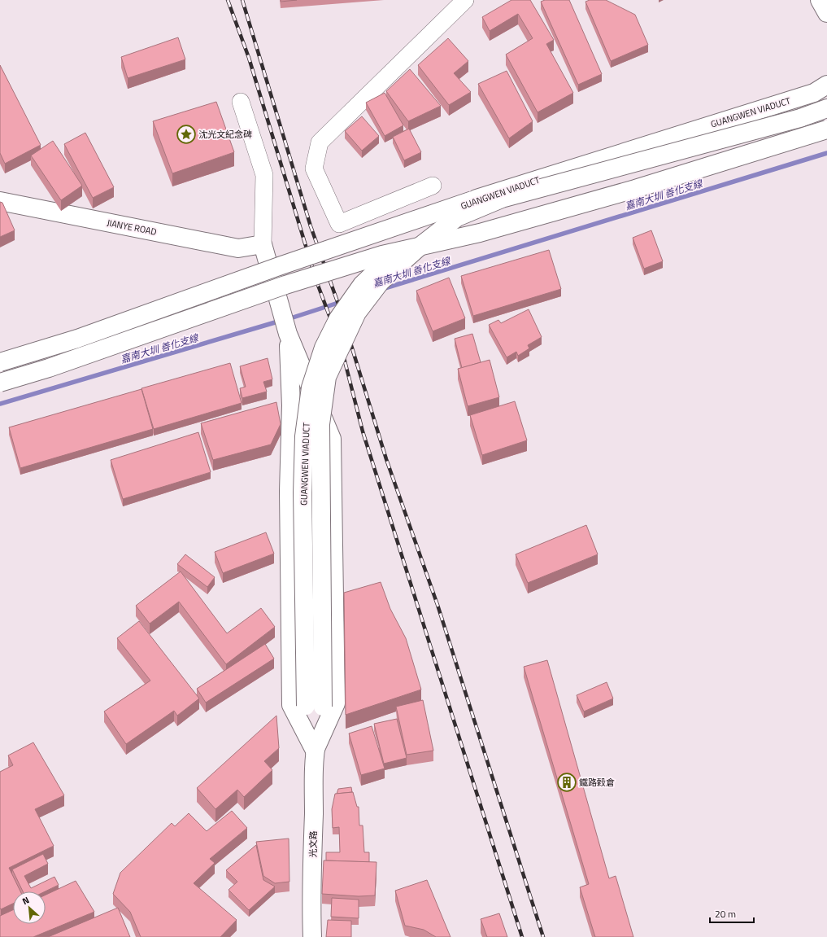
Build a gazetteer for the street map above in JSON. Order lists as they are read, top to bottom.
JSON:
{
  "streets": {
    "street": ["GUANGWEN VIADUCT", "JIANYE ROAD", "光文路"]
  },
  "crossings": [
    ["GUANGWEN VIADUCT", "光文路"]
  ],
  "water": ["嘉南大圳 善化支線"],
  "places": {
    "place": ["沈光文紀念碑"],
    "building": ["鐵路穀倉"]
  },
  "scale_bar": "20 m",
  "north": "top left"
}
